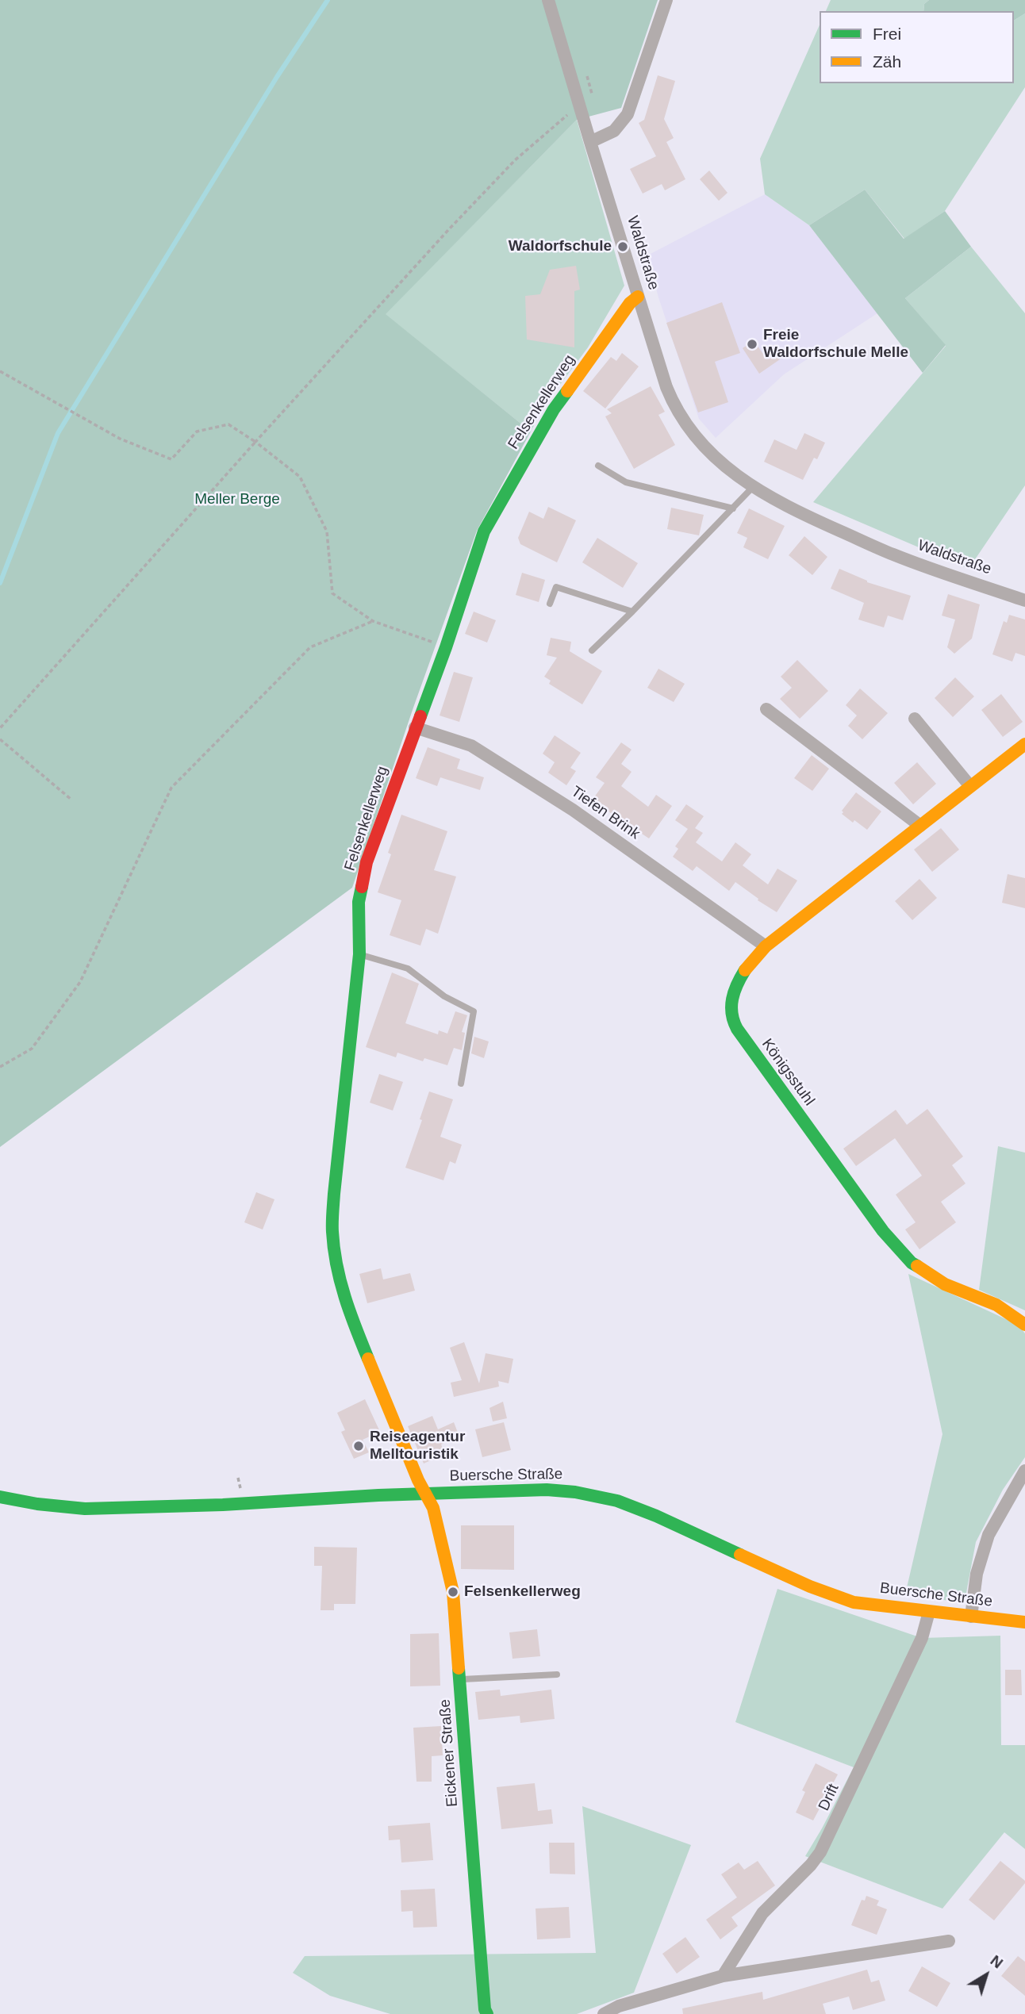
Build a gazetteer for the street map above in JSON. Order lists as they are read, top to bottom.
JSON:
{
  "streets": {
    "street": [
      "Waldstraße",
      "Felsenkellerweg",
      "Tiefen Brink",
      "Königsstuhl",
      "Buersche Straße",
      "Eickener Straße",
      "Drift"
    ]
  },
  "crossings": [
    ["Waldstraße", "Felsenkellerweg"],
    ["Felsenkellerweg", "Tiefen Brink"],
    ["Felsenkellerweg", "Buersche Straße"],
    ["Felsenkellerweg", "Eickener Straße"],
    ["Tiefen Brink", "Königsstuhl"],
    ["Buersche Straße", "Eickener Straße"],
    ["Buersche Straße", "Drift"]
  ],
  "parks": ["Meller Berge"],
  "places": [
    "Waldorfschule",
    "Freie Waldorfschule Melle",
    "Reiseagentur Melltouristik",
    "Felsenkellerweg"
  ],
  "legend": ["Frei", "Zäh"],
  "north": "top right"
}
